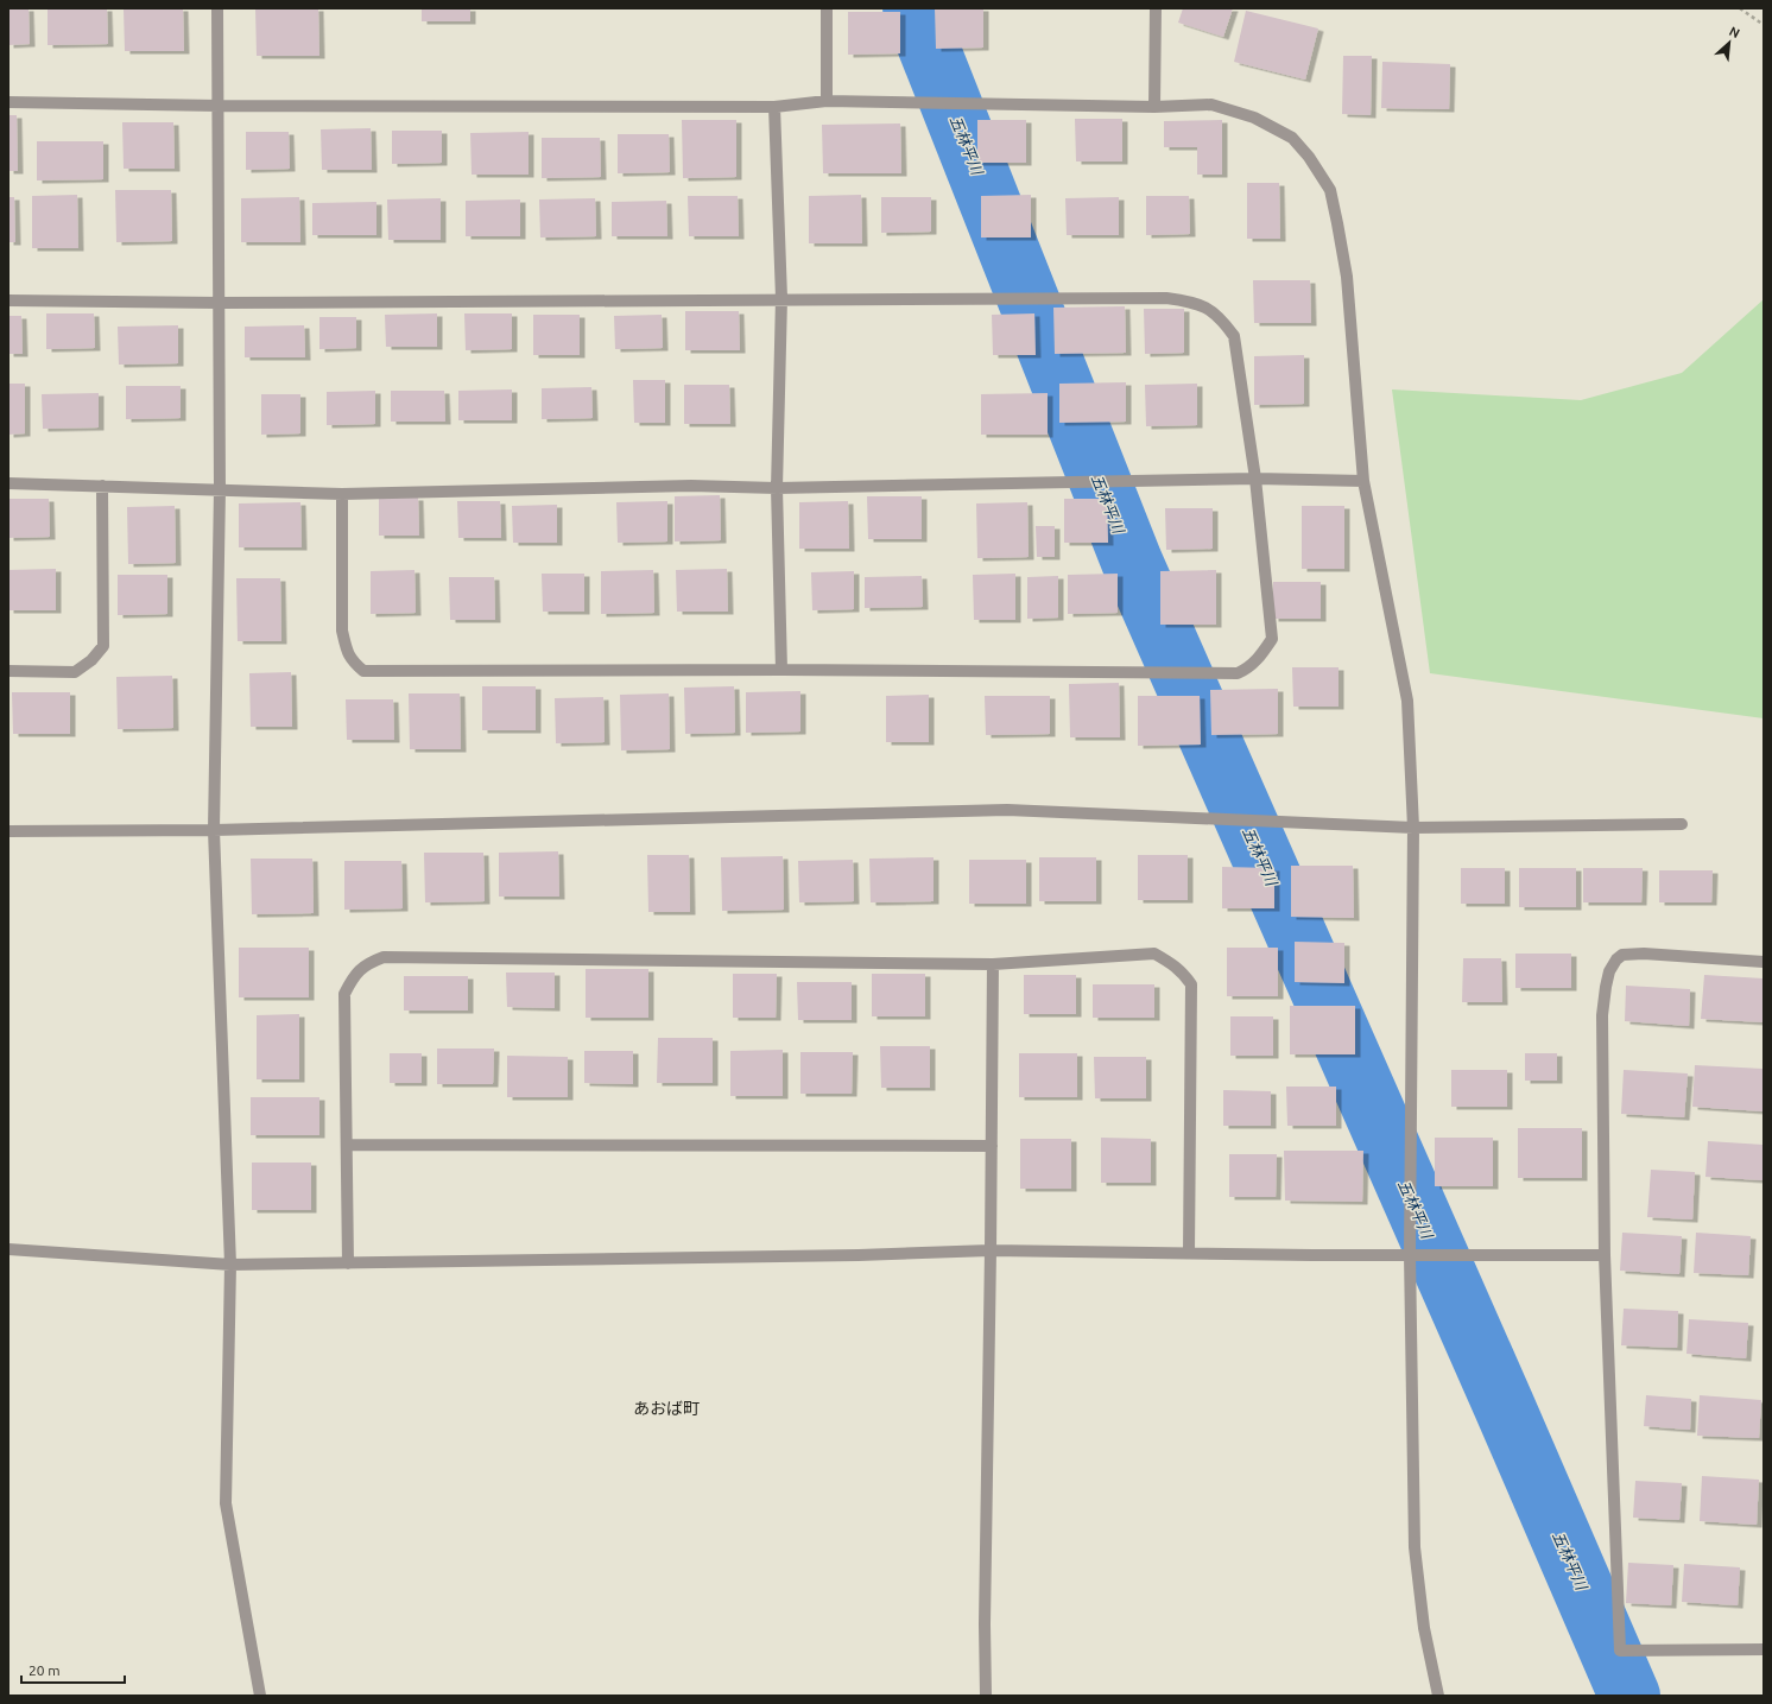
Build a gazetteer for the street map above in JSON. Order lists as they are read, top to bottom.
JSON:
{
  "districts": ["あおば町"],
  "water": ["五林平川"],
  "scale_bar": "20 m",
  "north": "top right"
}
